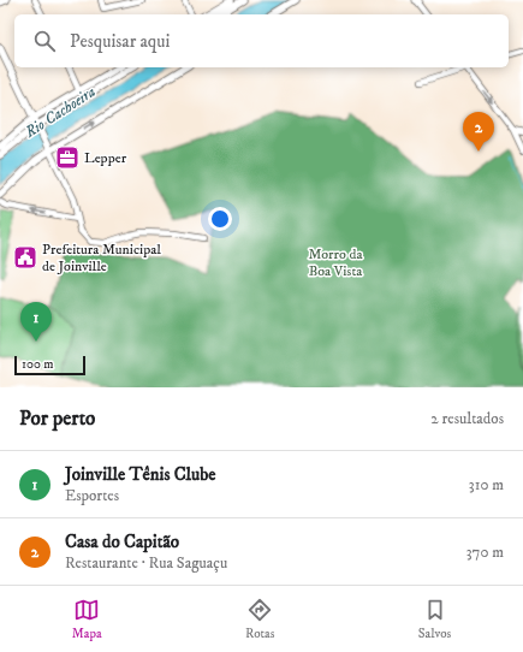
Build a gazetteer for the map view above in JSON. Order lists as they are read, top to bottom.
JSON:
{
  "water": ["Rio Cachoeira"],
  "parks": ["Morro da Boa Vista"],
  "places": {
    "office": ["Lepper"],
    "public building": ["Prefeitura Municipal de Joinville"]
  },
  "scale_bar": "100 m",
  "page": {
    "search": "Pesquisar aqui",
    "pins": ["2", "1"],
    "scale": "100 m",
    "heading": ["Por perto", "2 resultados"],
    "list": [
      {
        "mark": "1",
        "name": "Joinville Tênis Clube",
        "note": "Esportes",
        "value": "310 m"
      },
      {
        "mark": "2",
        "name": "Casa do Capitão",
        "note": "Restaurante · Rua Saguaçu",
        "value": "370 m"
      }
    ],
    "nav": ["Mapa", "Rotas", "Salvos"]
  }
}
